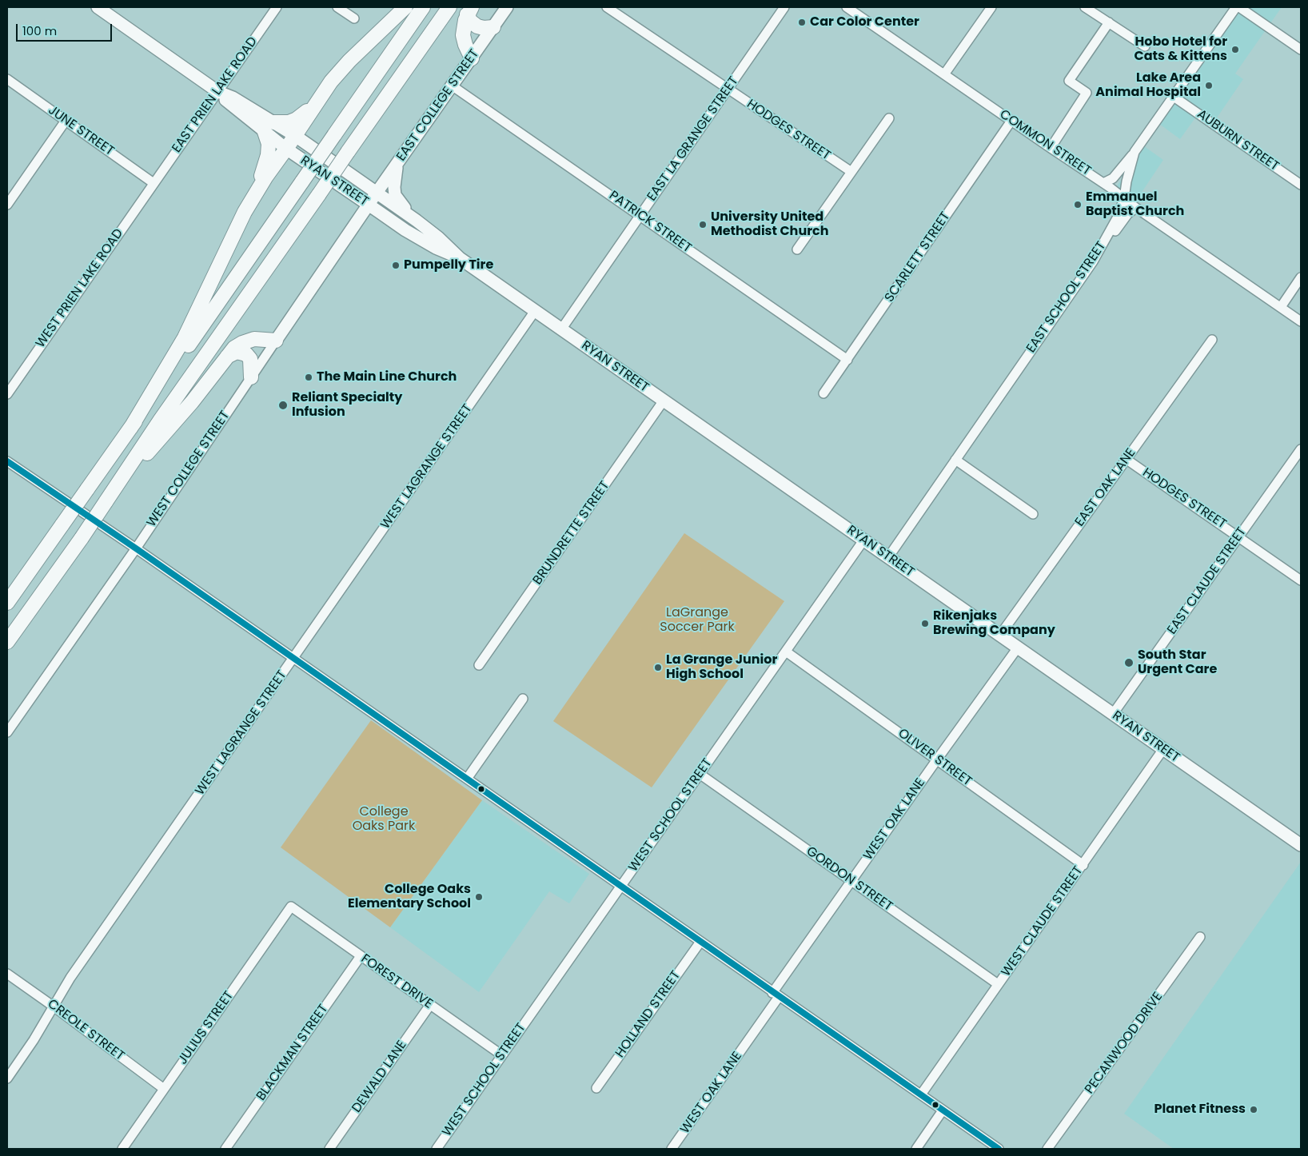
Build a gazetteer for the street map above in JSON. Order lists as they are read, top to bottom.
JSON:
{
  "streets": {
    "main road": ["EAST COLLEGE STREET", "RYAN STREET", "WEST COLLEGE STREET"],
    "street": [
      "EAST PRIEN LAKE ROAD",
      "HODGES STREET",
      "JUNE STREET",
      "EAST LA GRANGE STREET",
      "AUBURN STREET",
      "COMMON STREET",
      "PATRICK STREET",
      "SCARLETT STREET",
      "WEST PRIEN LAKE ROAD",
      "EAST SCHOOL STREET",
      "WEST LAGRANGE STREET",
      "EAST OAK LANE",
      "BRUNDRETTE STREET",
      "EAST CLAUDE STREET",
      "OLIVER STREET",
      "WEST SCHOOL STREET",
      "WEST OAK LANE",
      "GORDON STREET",
      "WEST CLAUDE STREET",
      "FOREST DRIVE",
      "HOLLAND STREET",
      "JULIUS STREET",
      "CREOLE STREET",
      "PECANWOOD DRIVE",
      "BLACKMAN STREET",
      "DEWALD LANE"
    ]
  },
  "crossings": [
    ["EAST PRIEN LAKE ROAD", "JUNE STREET"],
    ["EAST PRIEN LAKE ROAD", "RYAN STREET"],
    ["EAST PRIEN LAKE ROAD", "WEST PRIEN LAKE ROAD"],
    ["EAST COLLEGE STREET", "RYAN STREET"],
    ["EAST COLLEGE STREET", "PATRICK STREET"],
    ["EAST COLLEGE STREET", "WEST COLLEGE STREET"],
    ["HODGES STREET", "EAST LA GRANGE STREET"],
    ["HODGES STREET", "EAST OAK LANE"],
    ["HODGES STREET", "EAST CLAUDE STREET"],
    ["JUNE STREET", "WEST PRIEN LAKE ROAD"],
    ["EAST LA GRANGE STREET", "RYAN STREET"],
    ["EAST LA GRANGE STREET", "PATRICK STREET"],
    ["AUBURN STREET", "EAST SCHOOL STREET"],
    ["COMMON STREET", "SCARLETT STREET"],
    ["COMMON STREET", "EAST SCHOOL STREET"],
    ["RYAN STREET", "EAST SCHOOL STREET"],
    ["RYAN STREET", "WEST LAGRANGE STREET"],
    ["RYAN STREET", "WEST COLLEGE STREET"],
    ["RYAN STREET", "EAST OAK LANE"],
    ["RYAN STREET", "BRUNDRETTE STREET"],
    ["RYAN STREET", "EAST CLAUDE STREET"],
    ["RYAN STREET", "WEST SCHOOL STREET"],
    ["RYAN STREET", "WEST OAK LANE"],
    ["RYAN STREET", "WEST CLAUDE STREET"],
    ["PATRICK STREET", "SCARLETT STREET"],
    ["WEST LAGRANGE STREET", "CREOLE STREET"],
    ["OLIVER STREET", "WEST SCHOOL STREET"],
    ["OLIVER STREET", "WEST OAK LANE"],
    ["OLIVER STREET", "WEST CLAUDE STREET"],
    ["WEST SCHOOL STREET", "GORDON STREET"],
    ["WEST SCHOOL STREET", "FOREST DRIVE"],
    ["WEST OAK LANE", "GORDON STREET"],
    ["GORDON STREET", "WEST CLAUDE STREET"],
    ["FOREST DRIVE", "JULIUS STREET"],
    ["FOREST DRIVE", "BLACKMAN STREET"],
    ["FOREST DRIVE", "DEWALD LANE"],
    ["JULIUS STREET", "CREOLE STREET"]
  ],
  "parks": ["LaGrange Soccer Park", "College Oaks Park"],
  "places": [
    "Car Color Center",
    "Hobo Hotel for Cats & Kittens",
    "Lake Area Animal Hospital",
    "Emmanuel Baptist Church",
    "University United Methodist Church",
    "Pumpelly Tire",
    "The Main Line Church",
    "Reliant Specialty Infusion",
    "Rikenjaks Brewing Company",
    "South Star Urgent Care",
    "La Grange Junior High School",
    "College Oaks Elementary School",
    "Planet Fitness"
  ],
  "scale_bar": "100 m"
}
